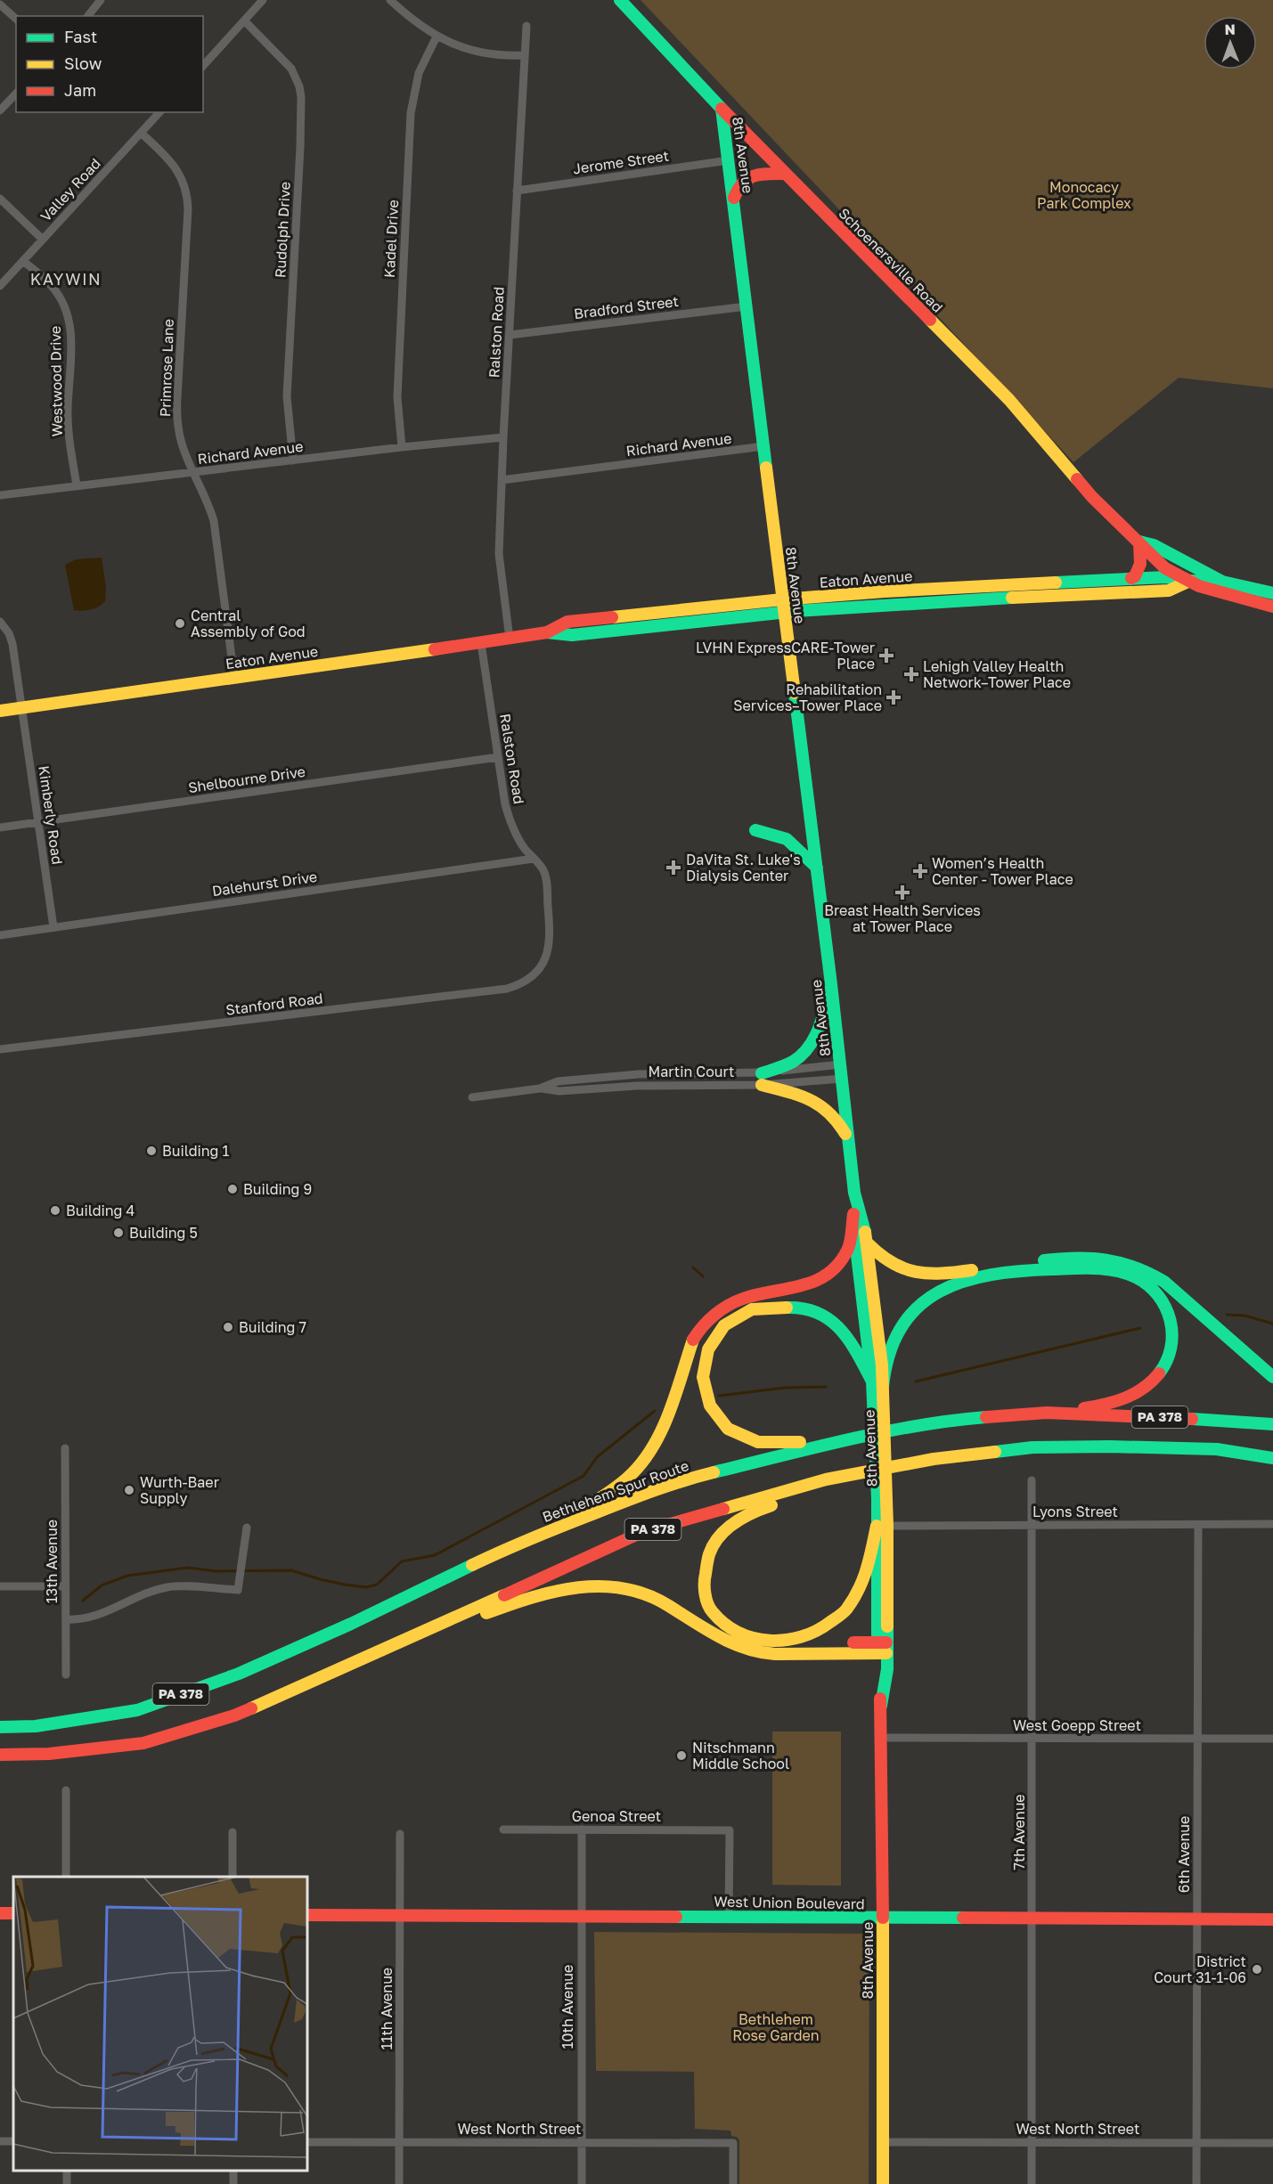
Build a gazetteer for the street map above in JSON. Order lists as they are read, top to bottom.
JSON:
{
  "streets": {
    "main road": [
      "8th Avenue",
      "Schoenersville Road",
      "Eaton Avenue",
      "PA 378",
      "Bethlehem Spur Route",
      "West Union Boulevard"
    ],
    "street": [
      "Jerome Street",
      "Valley Road",
      "Rudolph Drive",
      "Kadel Drive",
      "Bradford Street",
      "Ralston Road",
      "Primrose Lane",
      "Westwood Drive",
      "Richard Avenue",
      "Shelbourne Drive",
      "Kimberly Road",
      "Dalehurst Drive",
      "Stanford Road",
      "Martin Court",
      "Lyons Street",
      "13th Avenue",
      "West Goepp Street",
      "Genoa Street",
      "7th Avenue",
      "6th Avenue",
      "10th Avenue",
      "11th Avenue",
      "West North Street"
    ]
  },
  "crossings": [
    ["8th Avenue", "Jerome Street"],
    ["8th Avenue", "Schoenersville Road"],
    ["8th Avenue", "Bradford Street"],
    ["8th Avenue", "Richard Avenue"],
    ["8th Avenue", "Eaton Avenue"],
    ["8th Avenue", "Martin Court"],
    ["8th Avenue", "Lyons Street"],
    ["8th Avenue", "West Goepp Street"],
    ["8th Avenue", "West Union Boulevard"],
    ["8th Avenue", "West North Street"],
    ["Jerome Street", "Ralston Road"],
    ["Valley Road", "Primrose Lane"],
    ["Valley Road", "Westwood Drive"],
    ["Rudolph Drive", "Richard Avenue"],
    ["Kadel Drive", "Richard Avenue"],
    ["Schoenersville Road", "Eaton Avenue"],
    ["Bradford Street", "Ralston Road"],
    ["Ralston Road", "Richard Avenue"],
    ["Ralston Road", "Eaton Avenue"],
    ["Ralston Road", "Shelbourne Drive"],
    ["Ralston Road", "Dalehurst Drive"],
    ["Ralston Road", "Stanford Road"],
    ["Primrose Lane", "Richard Avenue"],
    ["Primrose Lane", "Eaton Avenue"],
    ["Westwood Drive", "Richard Avenue"],
    ["Eaton Avenue", "Kimberly Road"],
    ["Shelbourne Drive", "Kimberly Road"],
    ["Kimberly Road", "Dalehurst Drive"],
    ["Lyons Street", "7th Avenue"],
    ["Lyons Street", "6th Avenue"],
    ["West Goepp Street", "7th Avenue"],
    ["West Goepp Street", "6th Avenue"],
    ["Genoa Street", "West Union Boulevard"],
    ["Genoa Street", "10th Avenue"],
    ["7th Avenue", "West Union Boulevard"],
    ["7th Avenue", "West North Street"],
    ["6th Avenue", "West Union Boulevard"],
    ["6th Avenue", "West North Street"],
    ["West Union Boulevard", "10th Avenue"],
    ["West Union Boulevard", "11th Avenue"],
    ["10th Avenue", "West North Street"],
    ["11th Avenue", "West North Street"]
  ],
  "districts": ["KAYWIN"],
  "parks": ["Monocacy Park Complex", "Bethlehem Rose Garden"],
  "places": {
    "other": [
      "Central Assembly of God",
      "Building 1",
      "Building 9",
      "Building 4",
      "Building 5",
      "Building 7",
      "Wurth-Baer Supply",
      "Nitschmann Middle School",
      "District Court 31-1-06"
    ],
    "health": [
      "LVHN ExpressCARE-Tower Place",
      "Lehigh Valley Health Network–Tower Place",
      "Rehabilitation Services–Tower Place",
      "DaVita St. Luke's Dialysis Center",
      "Women’s Health Center - Tower Place",
      "Breast Health Services at Tower Place"
    ]
  },
  "legend": ["Fast", "Slow", "Jam"],
  "north": "top"
}
